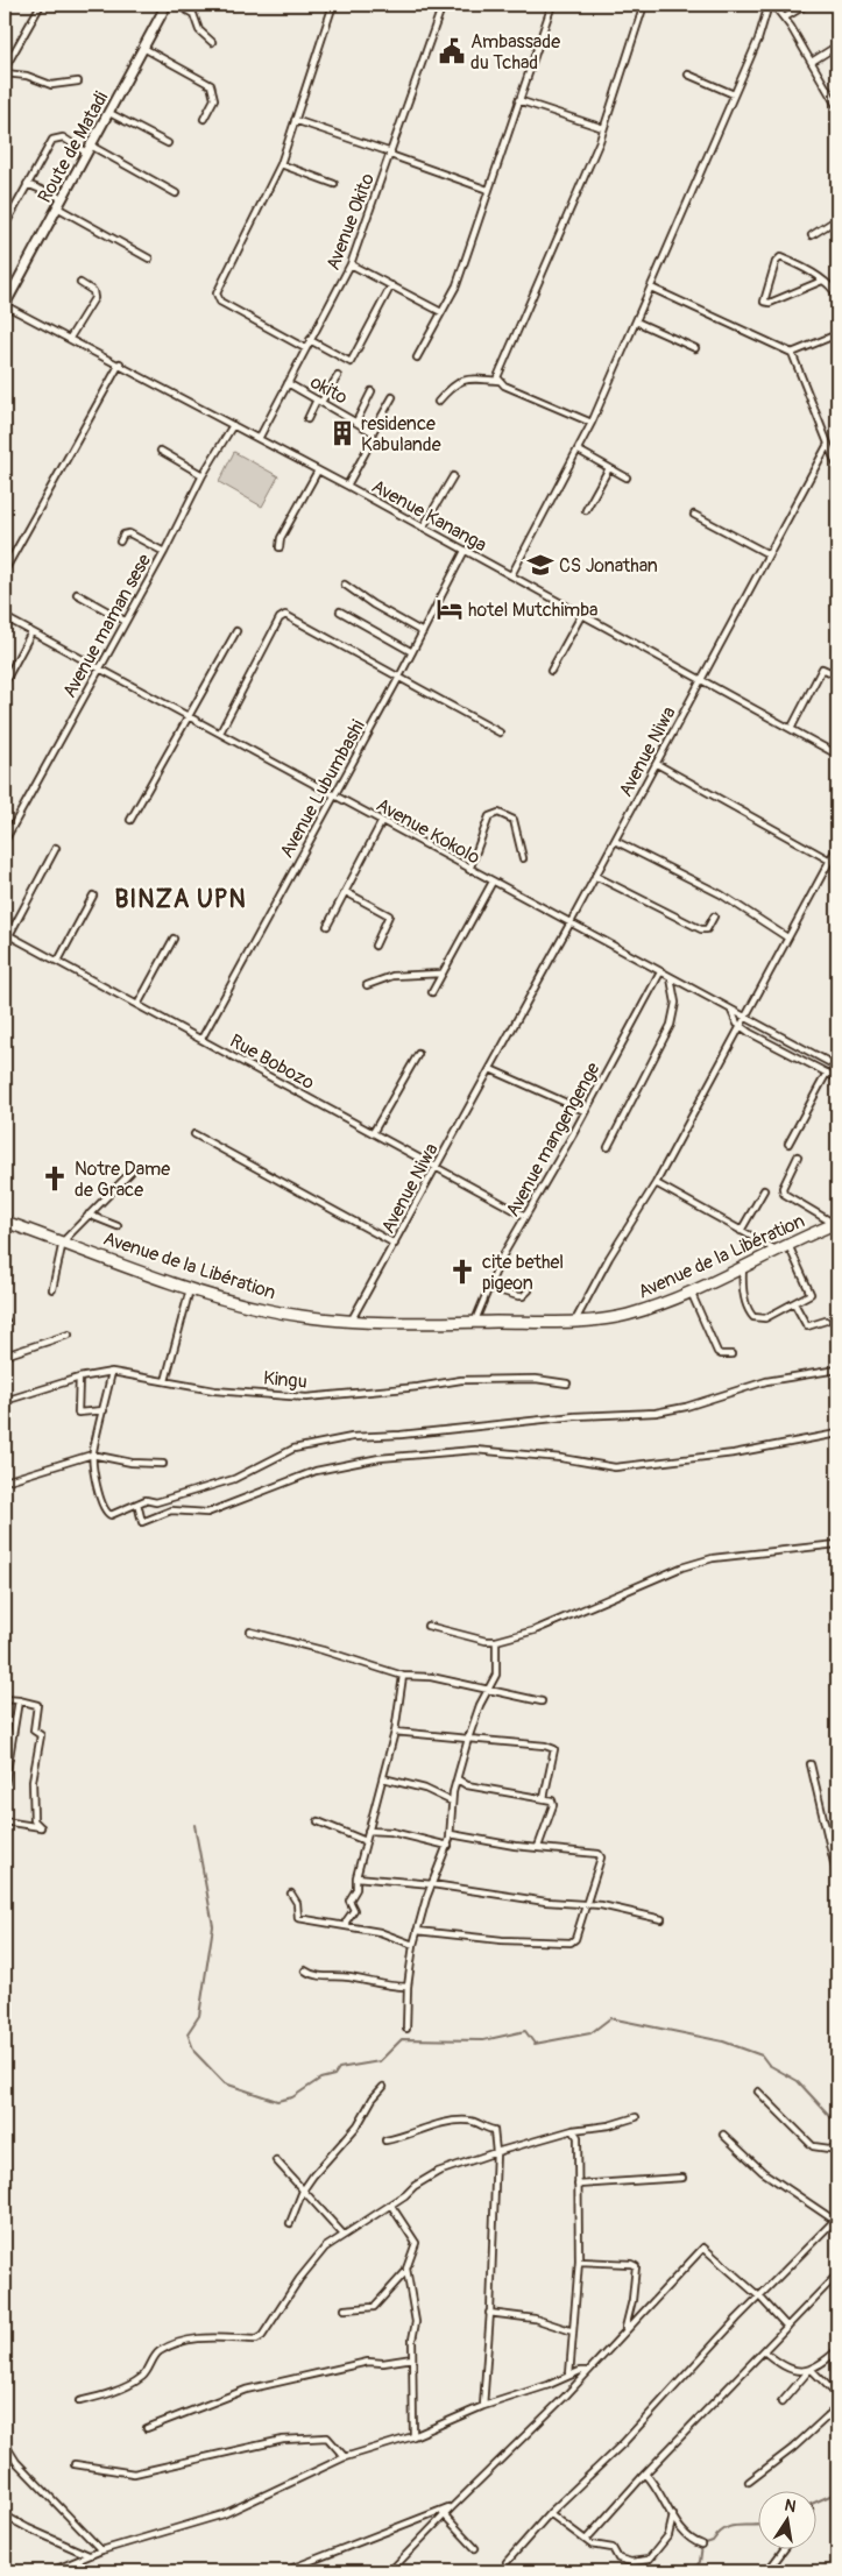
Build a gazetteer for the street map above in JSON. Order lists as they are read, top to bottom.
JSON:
{
  "streets": {
    "highway": ["Avenue de la Libération"],
    "main road": ["Route de Matadi"],
    "street": [
      "Avenue Okito",
      "okito",
      "Avenue Kananga",
      "Avenue maman sese",
      "Avenue Niwa",
      "Avenue Lubumbashi",
      "Avenue Kokolo",
      "Rue Bobozo",
      "Avenue mangengenge",
      "Kingu"
    ]
  },
  "crossings": [
    ["Route de Matadi", "Avenue Kananga"],
    ["Avenue Okito", "okito"],
    ["Avenue Okito", "Avenue Kananga"],
    ["Avenue Kananga", "Avenue maman sese"],
    ["Avenue Kananga", "Avenue Niwa"],
    ["Avenue Kananga", "Avenue Lubumbashi"],
    ["Avenue maman sese", "Avenue Kokolo"],
    ["Avenue Niwa", "Avenue Kokolo"],
    ["Avenue Niwa", "Rue Bobozo"],
    ["Avenue Niwa", "Avenue de la Libération"],
    ["Avenue Lubumbashi", "Avenue Kokolo"],
    ["Avenue Lubumbashi", "Rue Bobozo"],
    ["Avenue Kokolo", "Avenue mangengenge"],
    ["Rue Bobozo", "Avenue mangengenge"],
    ["Avenue mangengenge", "Avenue de la Libération"]
  ],
  "districts": ["BINZA UPN"],
  "places": {
    "public building": ["Ambassade du Tchad"],
    "building": ["residence Kabulande"],
    "school or university": ["CS Jonathan"],
    "hotel": ["hotel Mutchimba"],
    "church": ["Notre Dame de Grace", "cite bethel pigeon"]
  },
  "north": "top"
}
